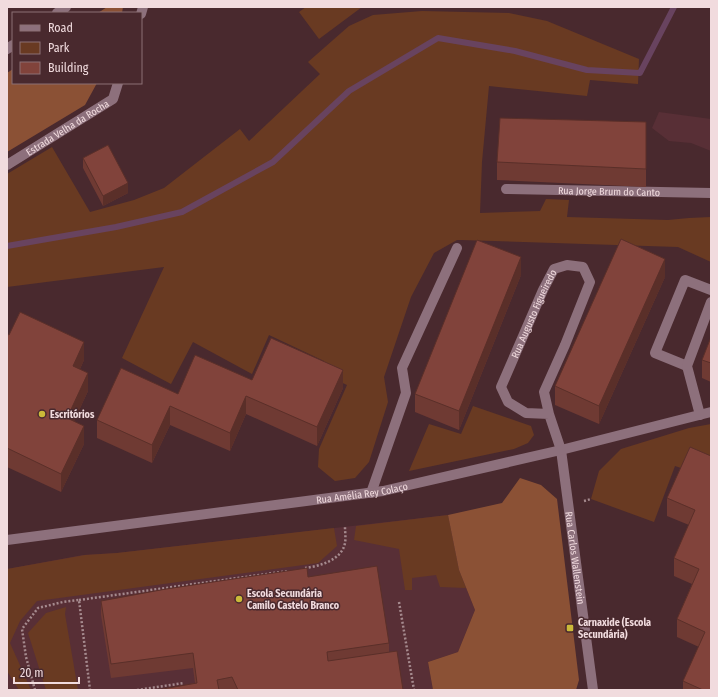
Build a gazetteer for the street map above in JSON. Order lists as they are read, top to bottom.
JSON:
{
  "streets": {
    "street": [
      "Estrada Velha da Rocha",
      "Rua Jorge Brum do Canto",
      "Rua Augusto Figueiredo",
      "Rua Amélia Rey Colaço",
      "Rua Carlos Wallenstein"
    ]
  },
  "crossings": [
    ["Rua Augusto Figueiredo", "Rua Carlos Wallenstein"],
    ["Rua Amélia Rey Colaço", "Rua Carlos Wallenstein"]
  ],
  "places": {
    "other": ["Escritórios", "Escola Secundária Camilo Castelo Branco"],
    "transit": ["Carnaxide (Escola Secundária)"]
  },
  "legend": ["Road", "Park", "Building"],
  "scale_bar": "20 m"
}
